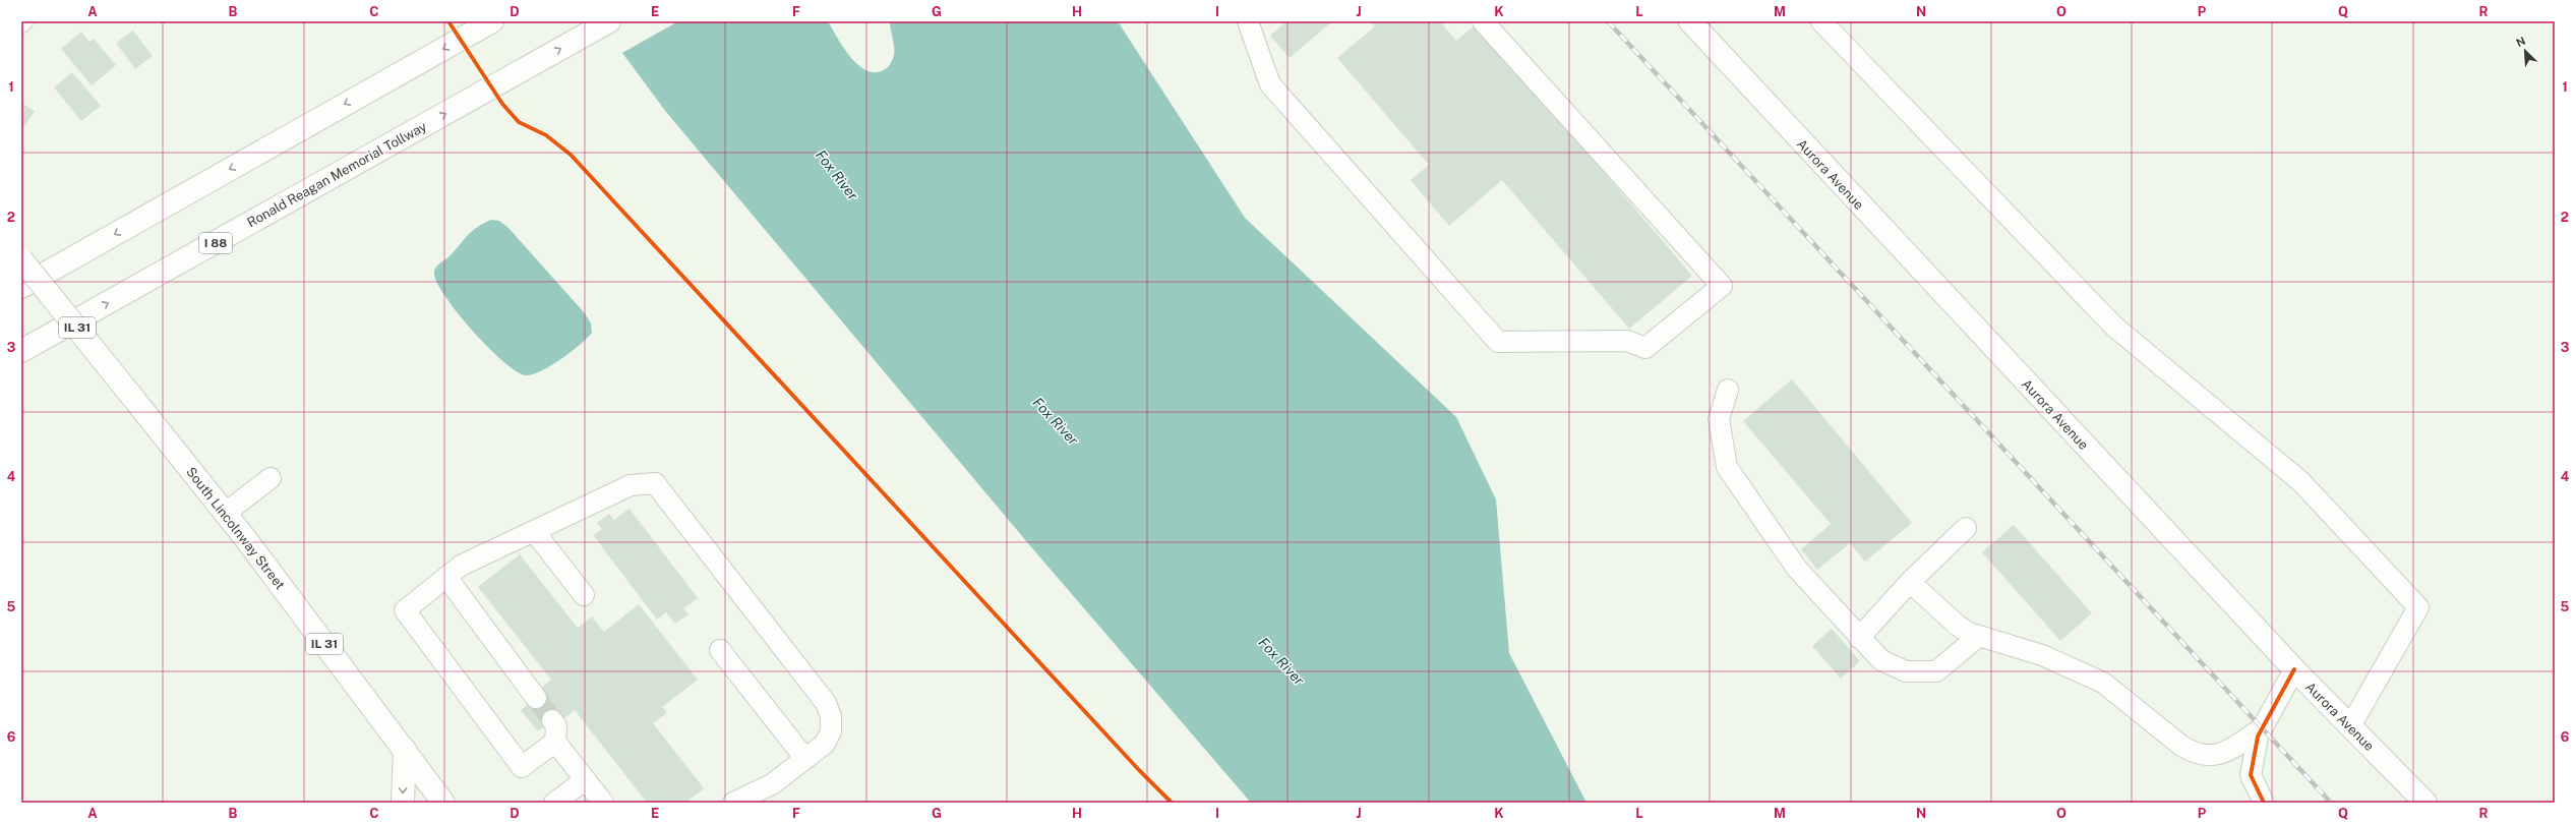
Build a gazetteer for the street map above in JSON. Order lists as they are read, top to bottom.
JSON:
{
  "streets": {
    "main road": [
      "Ronald Reagan Memorial Tollway",
      "Aurora Avenue",
      "I 88",
      "IL 31",
      "South Lincolnway Street"
    ]
  },
  "water": ["Fox River"],
  "north": "top left",
  "grid": {
    "columns": [
      "A",
      "B",
      "C",
      "D",
      "E",
      "F",
      "G",
      "H",
      "I",
      "J",
      "K",
      "L",
      "M",
      "N",
      "O",
      "P",
      "Q",
      "R"
    ],
    "rows": [
      "1",
      "2",
      "3",
      "4",
      "5",
      "6"
    ]
  }
}
